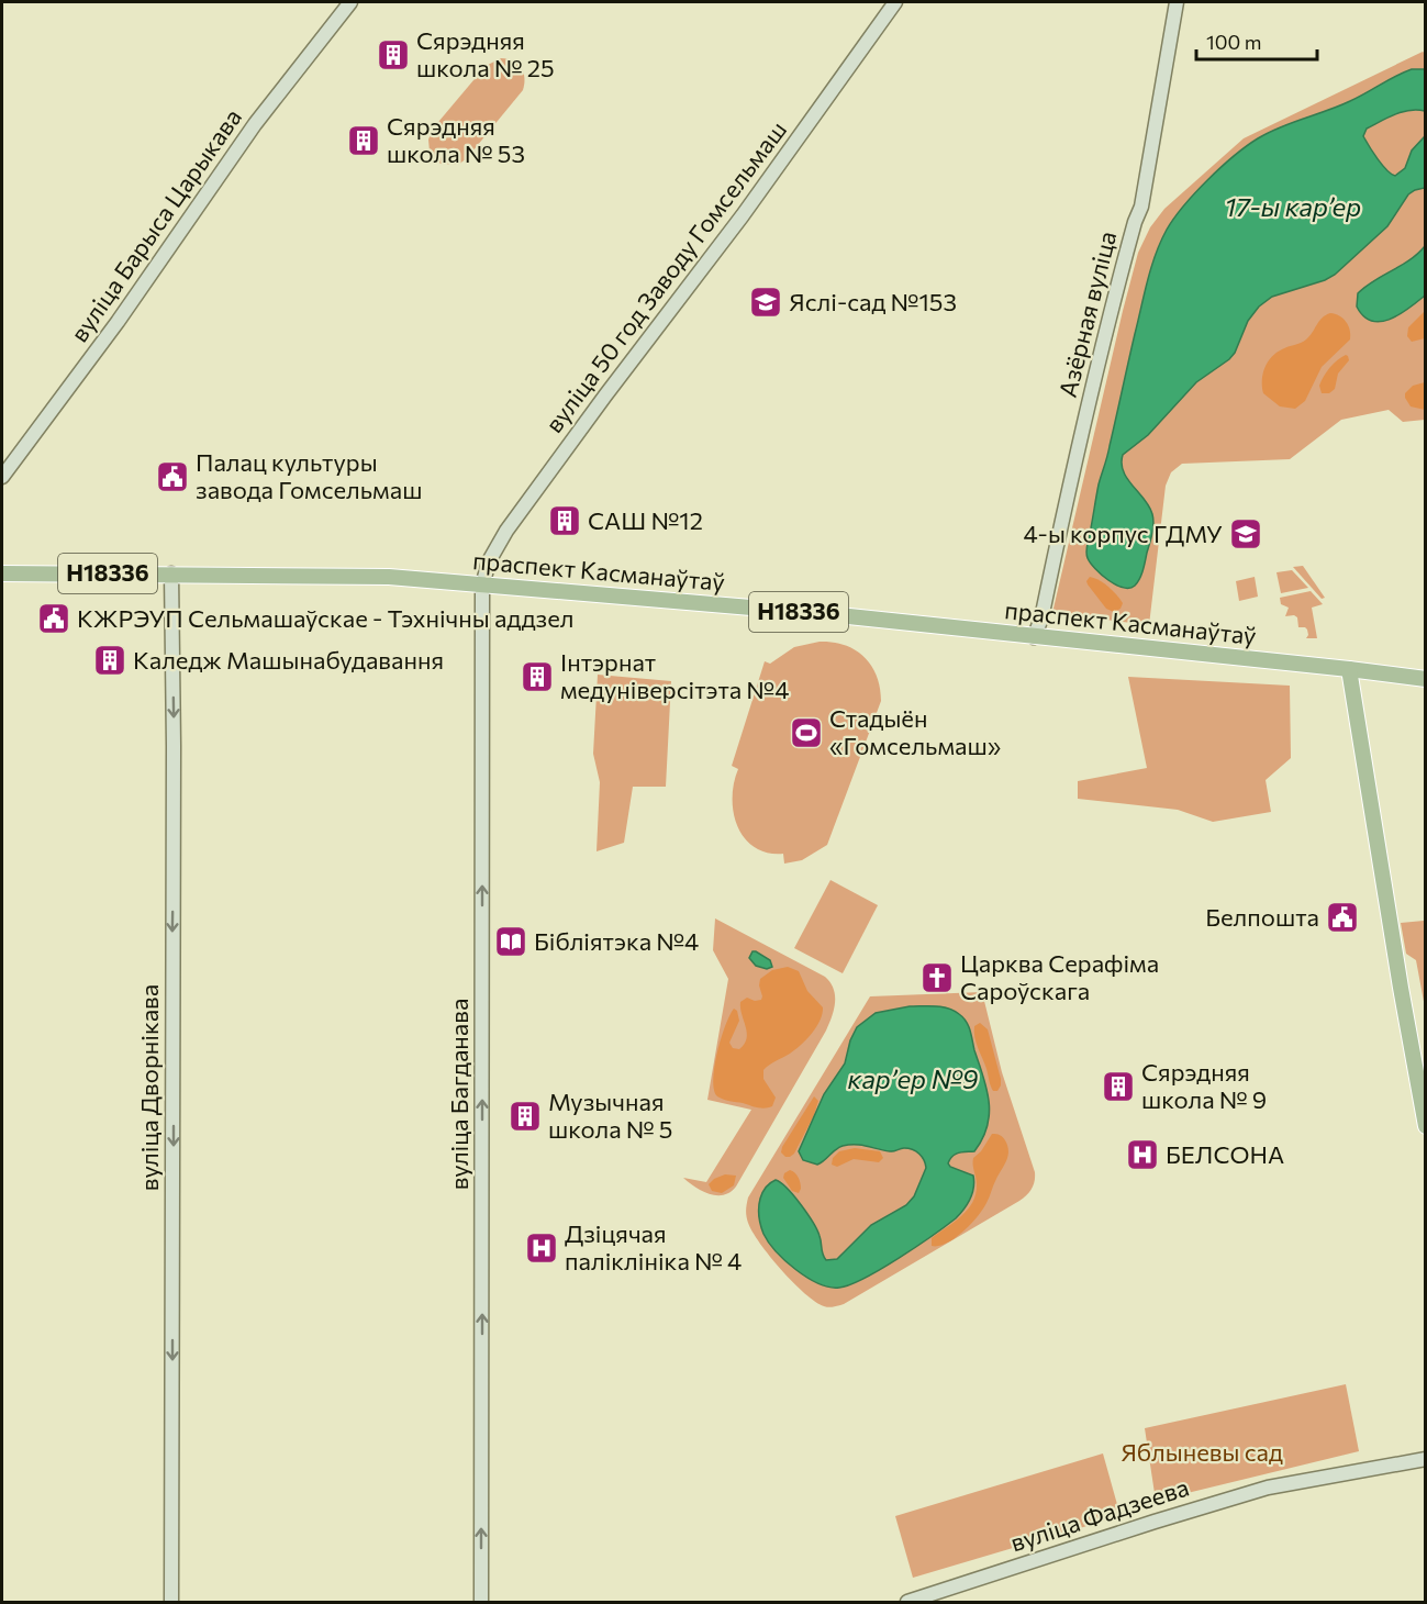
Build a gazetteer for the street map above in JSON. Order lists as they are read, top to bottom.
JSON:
{
  "streets": {
    "main road": ["праспект Касманаўтаў", "Н18336"],
    "street": [
      "вуліца Барыса Царыкава",
      "вуліца 50 год Заводу Гомсельмаш",
      "Азёрная вуліца",
      "вуліца Дворнікава",
      "вуліца Багданава",
      "вуліца Фадзеева"
    ]
  },
  "crossings": [
    ["вуліца 50 год Заводу Гомсельмаш", "праспект Касманаўтаў"],
    ["вуліца 50 год Заводу Гомсельмаш", "вуліца Багданава"],
    ["Азёрная вуліца", "праспект Касманаўтаў"],
    ["праспект Касманаўтаў", "вуліца Дворнікава"],
    ["праспект Касманаўтаў", "вуліца Багданава"]
  ],
  "one_way": ["вуліца Дворнікава", "вуліца Багданава"],
  "water": ["17-ы кар’ер", "карʼер №9"],
  "parks": ["Яблыневы сад"],
  "places": {
    "building": [
      "Сярэдняя школа № 25",
      "Сярэдняя школа № 53",
      "САШ №12",
      "Каледж Машынабудавання",
      "Інтэрнат медуніверсітэта №4",
      "Сярэдняя школа № 9",
      "Музычная школа № 5"
    ],
    "school or university": ["Яслі-сад №153", "4-ы корпус ГДМУ"],
    "public building": ["Палац культуры завода Гомсельмаш", "КЖРЭУП Сельмашаўскае - Тэхнічны аддзел", "Белпошта"],
    "sports": ["Стадыён «Гомсельмаш»"],
    "library": ["Бібліятэка №4"],
    "church": ["Царква Серафіма Сароўскага"],
    "hospital": ["БЕЛСОНА", "Дзіцячая паліклініка № 4"]
  },
  "scale_bar": "100 m"
}
